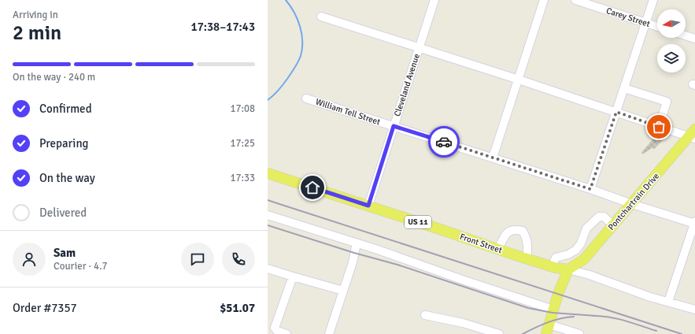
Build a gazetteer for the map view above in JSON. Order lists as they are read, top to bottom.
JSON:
{
  "streets": {
    "main road": ["Pontchartrain Drive", "US 11", "Front Street"],
    "street": ["Carey Street", "Cleveland Avenue", "William Tell Street"]
  },
  "crossings": [
    ["Cleveland Avenue", "William Tell Street"],
    ["Cleveland Avenue", "Front Street"],
    ["William Tell Street", "Pontchartrain Drive"],
    ["Pontchartrain Drive", "Front Street"]
  ],
  "north": "left",
  "page": {
    "heading": ["2 min", "Arriving in", "17:38–17:43"],
    "panel": [
      "Sam",
      "Courier · 4.7",
      "Order #7357",
      "$51.07"
    ],
    "bar": "On the way · 240 m",
    "list": [
      ["Confirmed", "17:08"],
      ["Preparing", "17:25"],
      ["On the way", "17:33"],
      "Delivered"
    ]
  }
}
